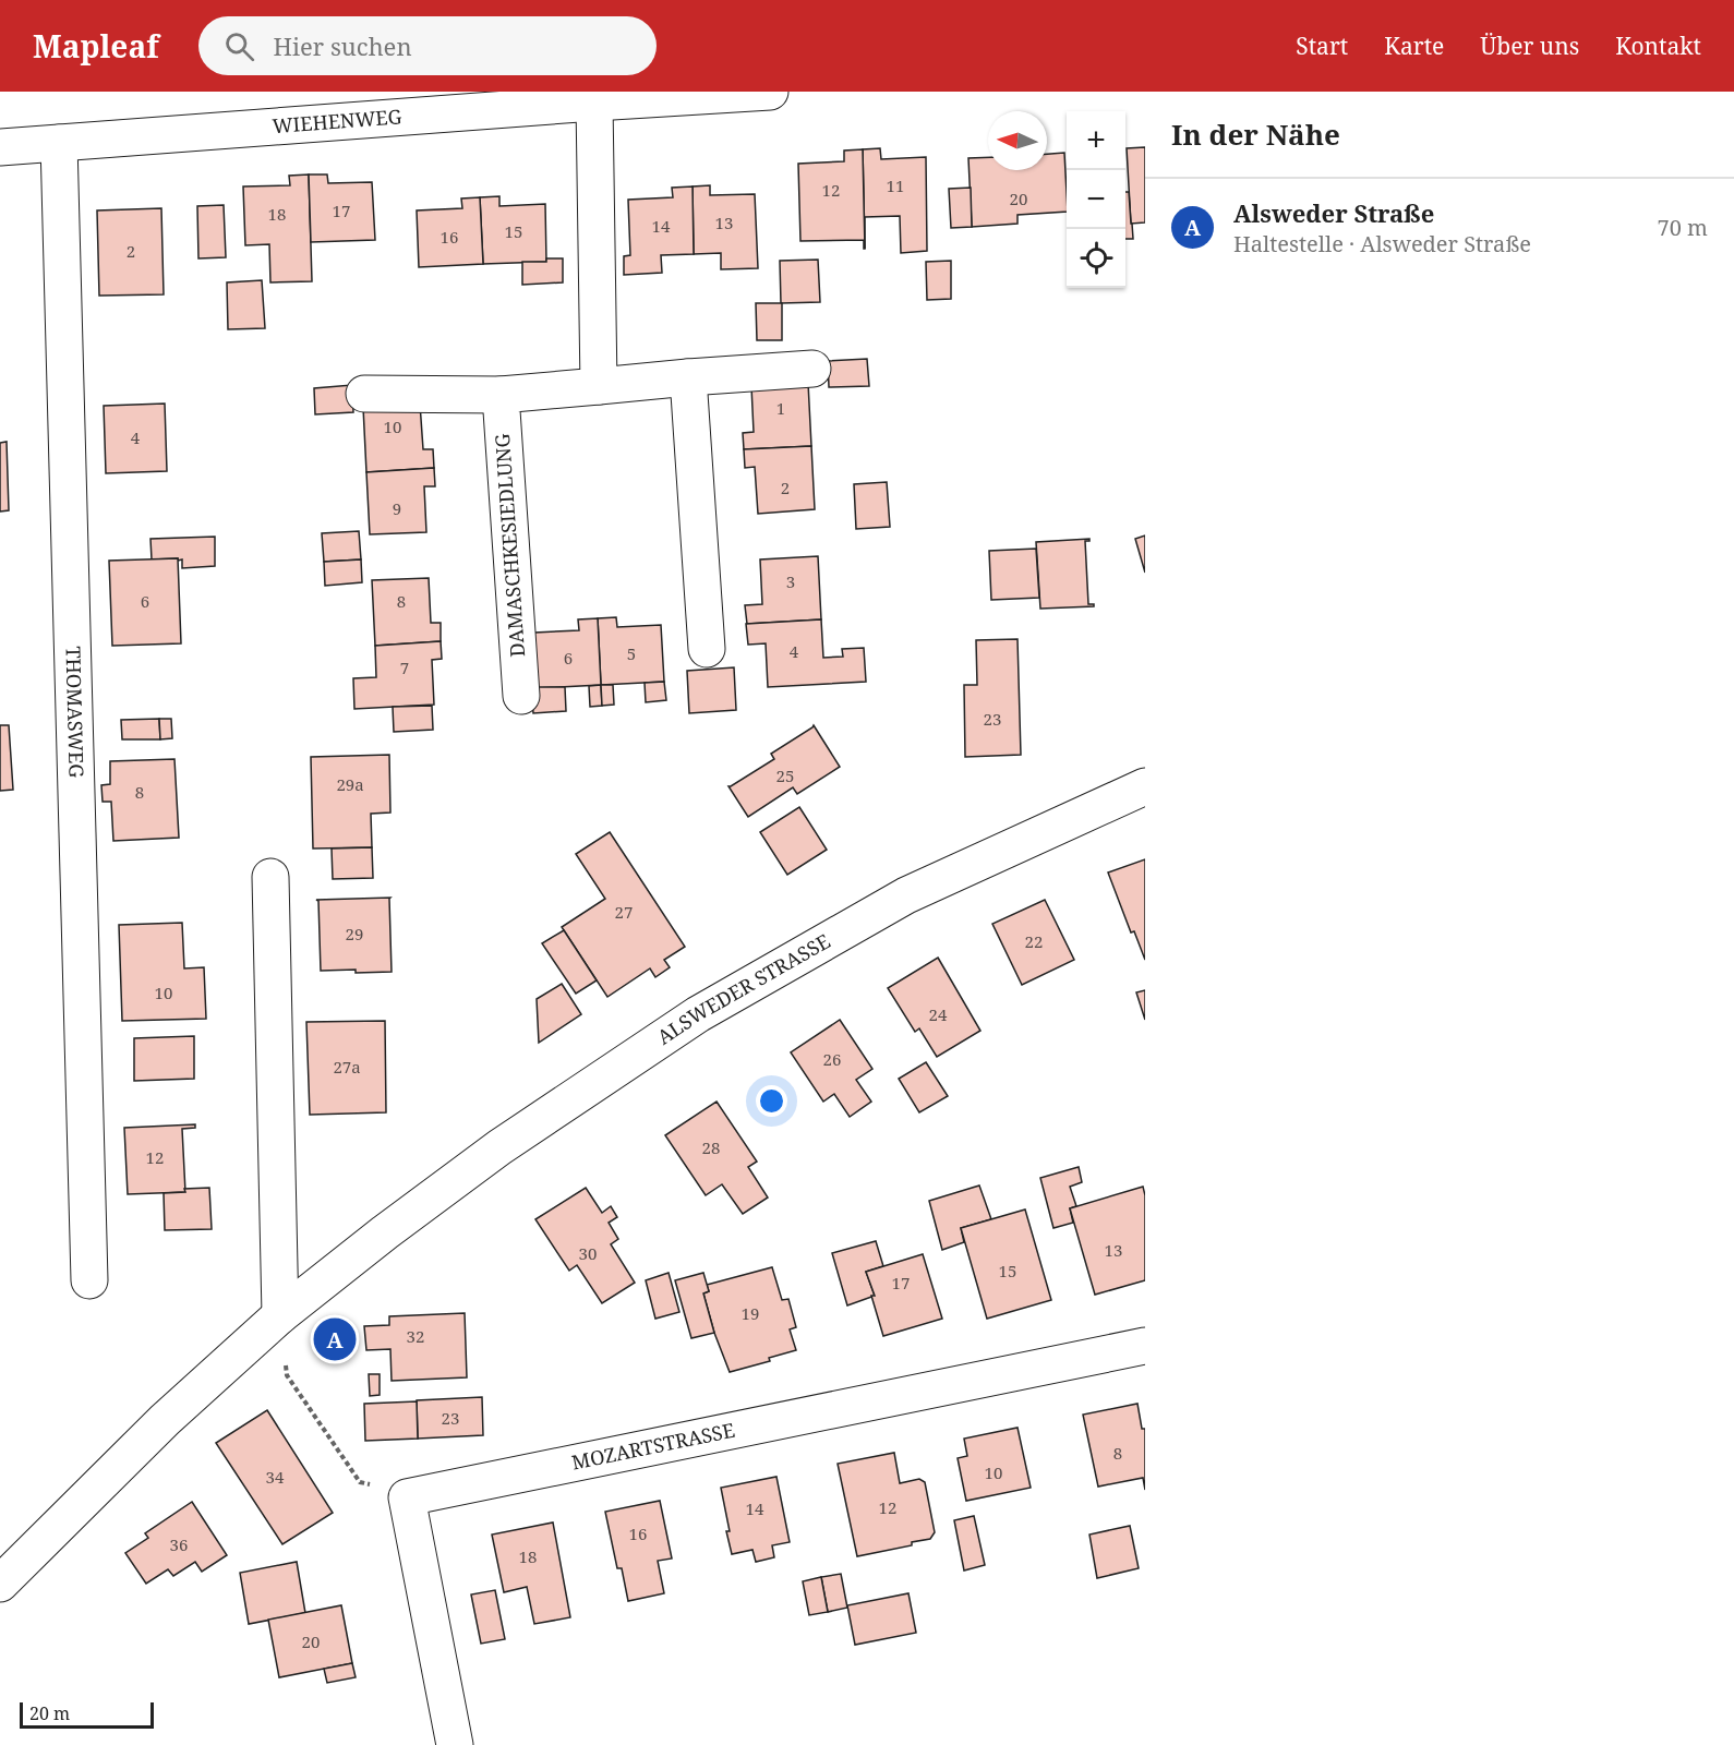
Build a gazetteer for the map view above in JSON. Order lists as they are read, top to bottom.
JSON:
{
  "streets": {
    "street": [
      "WIEHENWEG",
      "DAMASCHKESIEDLUNG",
      "THOMASWEG",
      "ALSWEDER STRASSE",
      "MOZARTSTRASSE"
    ]
  },
  "crossings": [
    ["WIEHENWEG", "THOMASWEG"]
  ],
  "house_numbers": [
    "11",
    "12",
    "20",
    "17",
    "18",
    "13",
    "14",
    "15",
    "16",
    "2",
    "1",
    "10",
    "4",
    "2",
    "9",
    "3",
    "6",
    "8",
    "4",
    "5",
    "6",
    "7",
    "23",
    "25",
    "29a",
    "8",
    "27",
    "29",
    "22",
    "10",
    "24",
    "26",
    "27a",
    "28",
    "12",
    "13",
    "30",
    "15",
    "17",
    "19",
    "32",
    "23",
    "8",
    "10",
    "34",
    "12",
    "14",
    "16",
    "36",
    "18",
    "20"
  ],
  "scale_bar": "20 m",
  "north": "left",
  "page": {
    "header": "Mapleaf",
    "search": "Hier suchen",
    "nav": [
      "Start",
      "Karte",
      "Über uns",
      "Kontakt"
    ],
    "heading": "In der Nähe",
    "map_buttons": ["+", "−"],
    "list": [
      {
        "mark": "A",
        "name": "Alsweder Straße",
        "note": "Haltestelle · Alsweder Straße",
        "value": "70 m"
      }
    ],
    "pins": "A",
    "scale": "20 m"
  }
}
